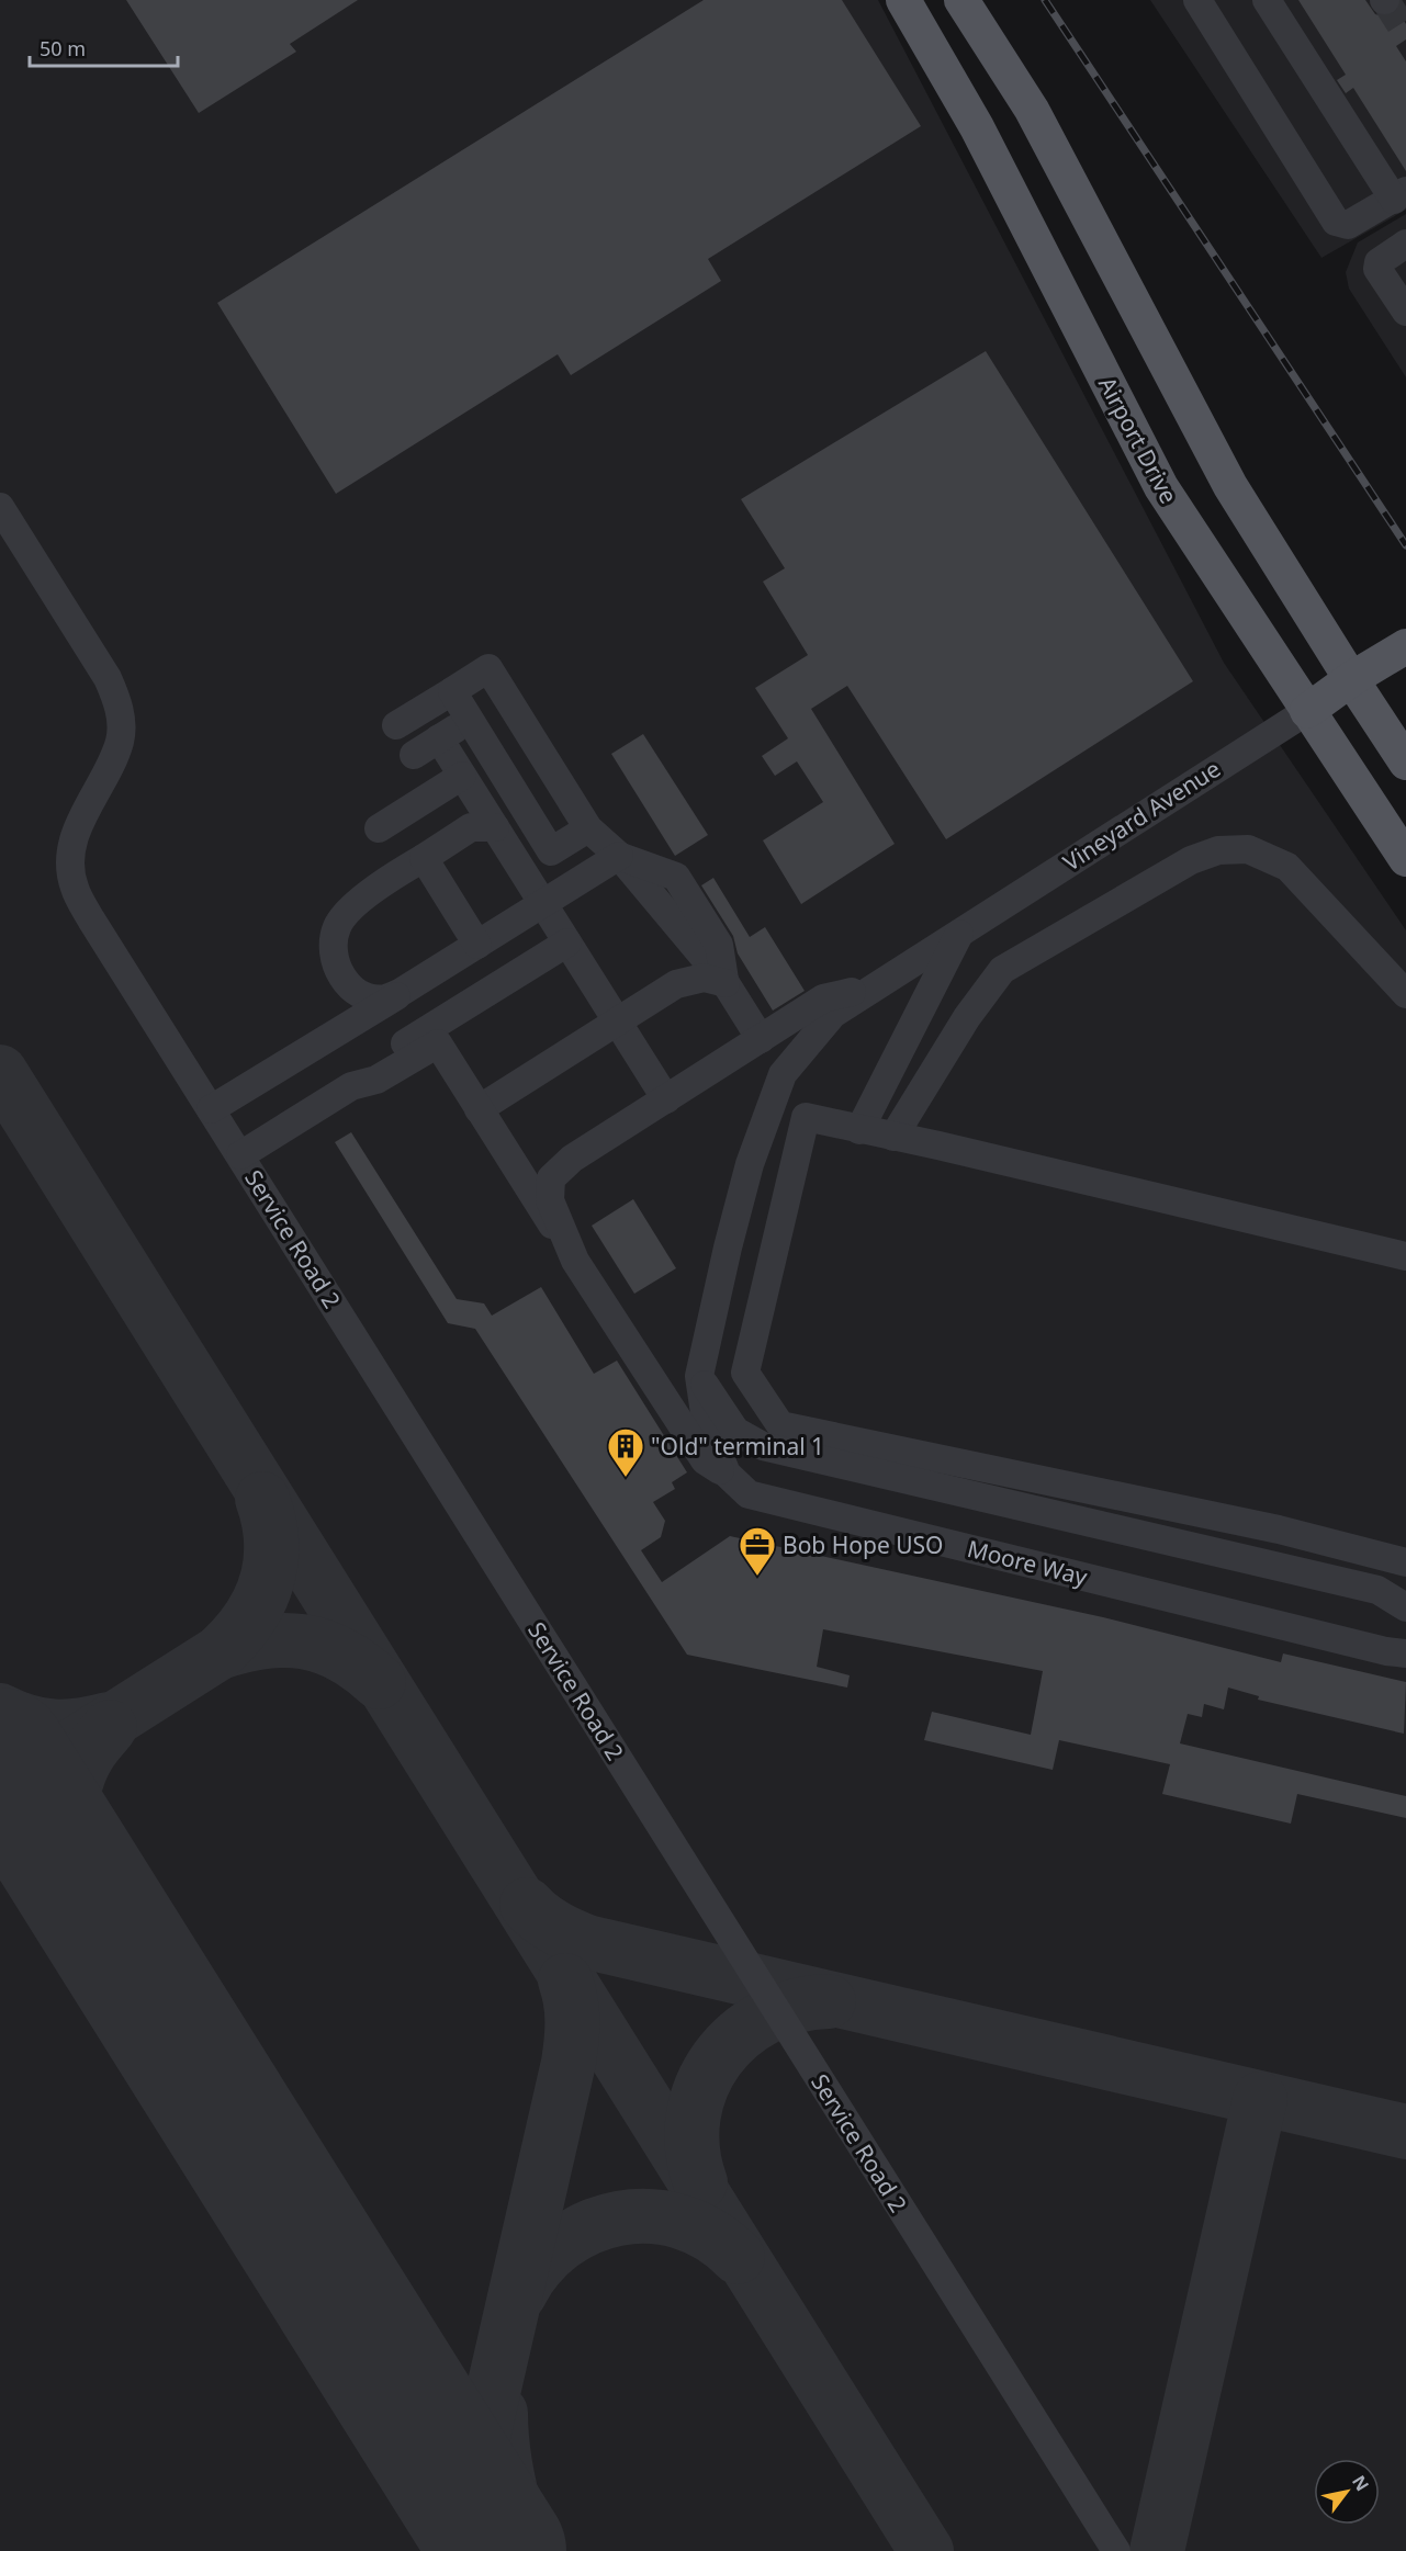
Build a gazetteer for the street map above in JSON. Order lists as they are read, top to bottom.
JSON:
{
  "streets": {
    "main road": ["Airport Drive", "Vineyard Avenue"],
    "street": ["Service Road 2", "Moore Way"]
  },
  "crossings": [
    ["Airport Drive", "Vineyard Avenue"],
    ["Vineyard Avenue", "Moore Way"]
  ],
  "places": {
    "building": ["\"Old\" terminal 1"],
    "office": ["Bob Hope USO"]
  },
  "scale_bar": "50 m",
  "north": "top right"
}
